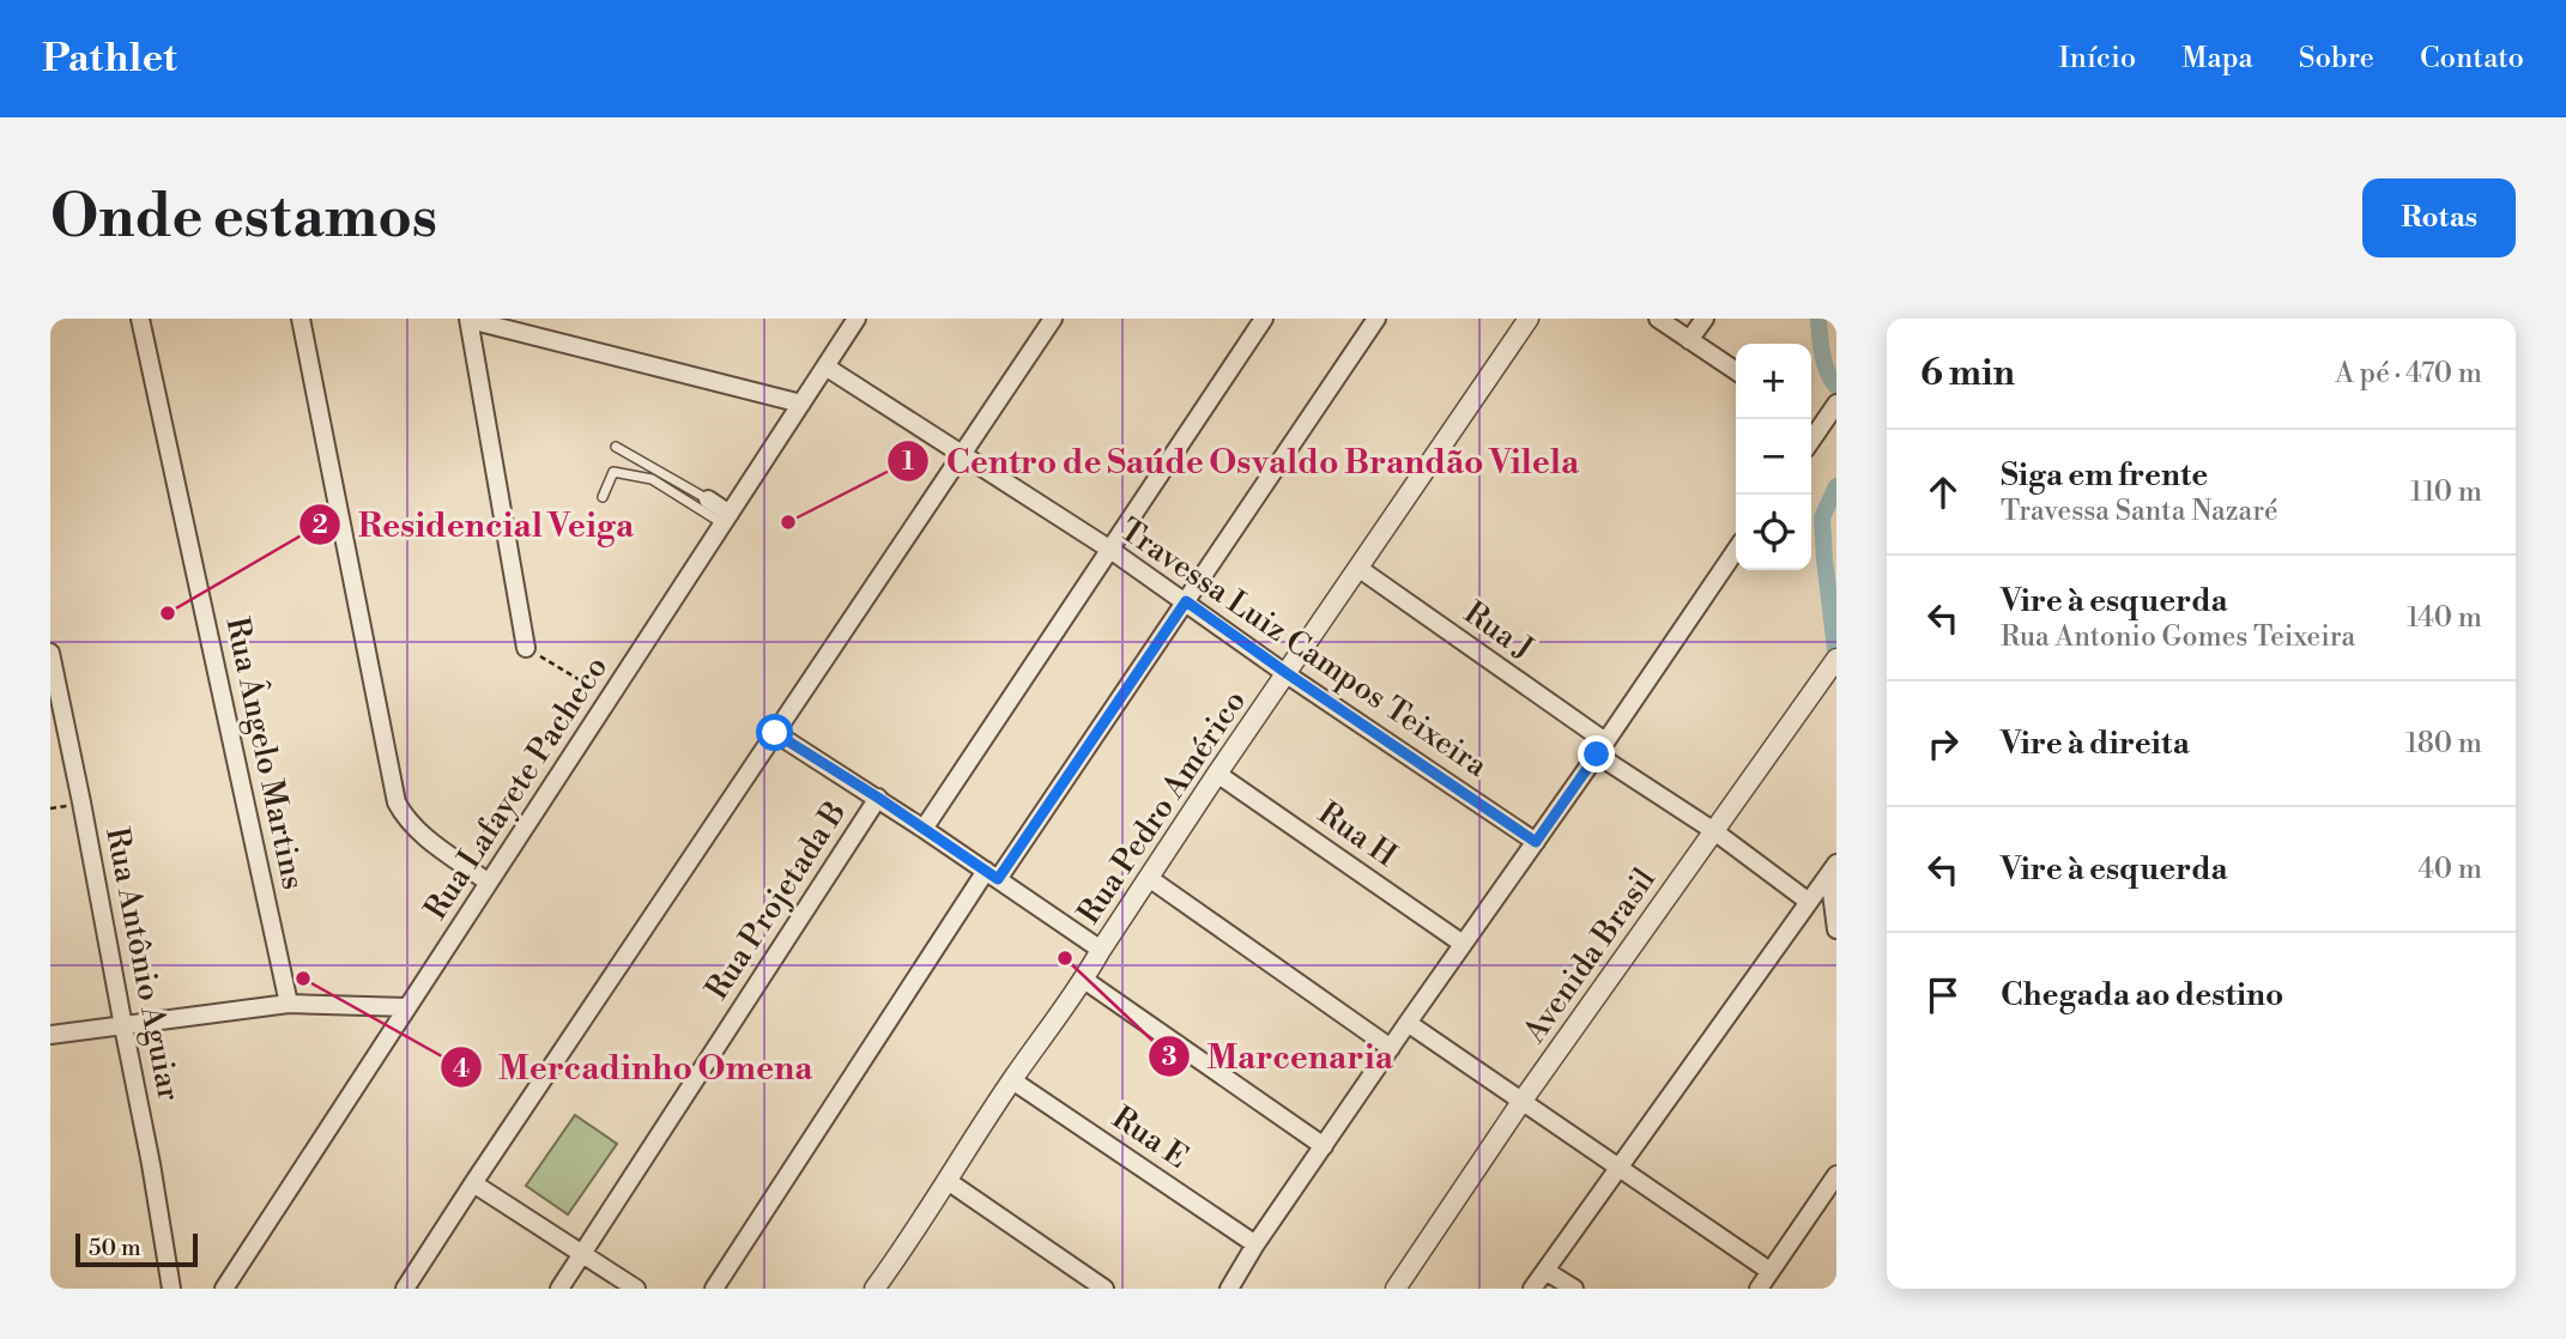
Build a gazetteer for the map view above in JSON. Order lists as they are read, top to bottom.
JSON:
{
  "streets": {
    "street": [
      "Rua J",
      "Travessa Luiz Campos Teixeira",
      "Rua Ângelo Martins",
      "Rua Lafayete Pacheco",
      "Rua Pedro Américo",
      "Rua H",
      "Rua Projetada B",
      "Avenida Brasil",
      "Rua Antônio Aguiar",
      "Rua E"
    ]
  },
  "crossings": [
    ["Rua J", "Rua Pedro Américo"],
    ["Rua J", "Avenida Brasil"],
    ["Travessa Luiz Campos Teixeira", "Rua Lafayete Pacheco"],
    ["Travessa Luiz Campos Teixeira", "Rua Pedro Américo"],
    ["Rua Pedro Américo", "Rua H"],
    ["Rua Pedro Américo", "Rua E"]
  ],
  "places": [
    "Centro de Saúde Osvaldo Brandão Vilela",
    "Residencial Veiga",
    "Marcenaria",
    "Mercadinho Omena"
  ],
  "scale_bar": "50 m",
  "page": {
    "header": "Pathlet",
    "nav": [
      "Início",
      "Mapa",
      "Sobre",
      "Contato"
    ],
    "buttons": "Rotas",
    "title": "Onde estamos",
    "heading": ["6 min", "A pé · 470 m"],
    "map_buttons": ["+", "−"],
    "list": [
      ["Siga em frente", "Travessa Santa Nazaré", "110 m"],
      ["Vire à esquerda", "Rua Antonio Gomes Teixeira", "140 m"],
      ["Vire à direita", "180 m"],
      ["Vire à esquerda", "40 m"],
      "Chegada ao destino"
    ],
    "scale": "50 m"
  }
}
